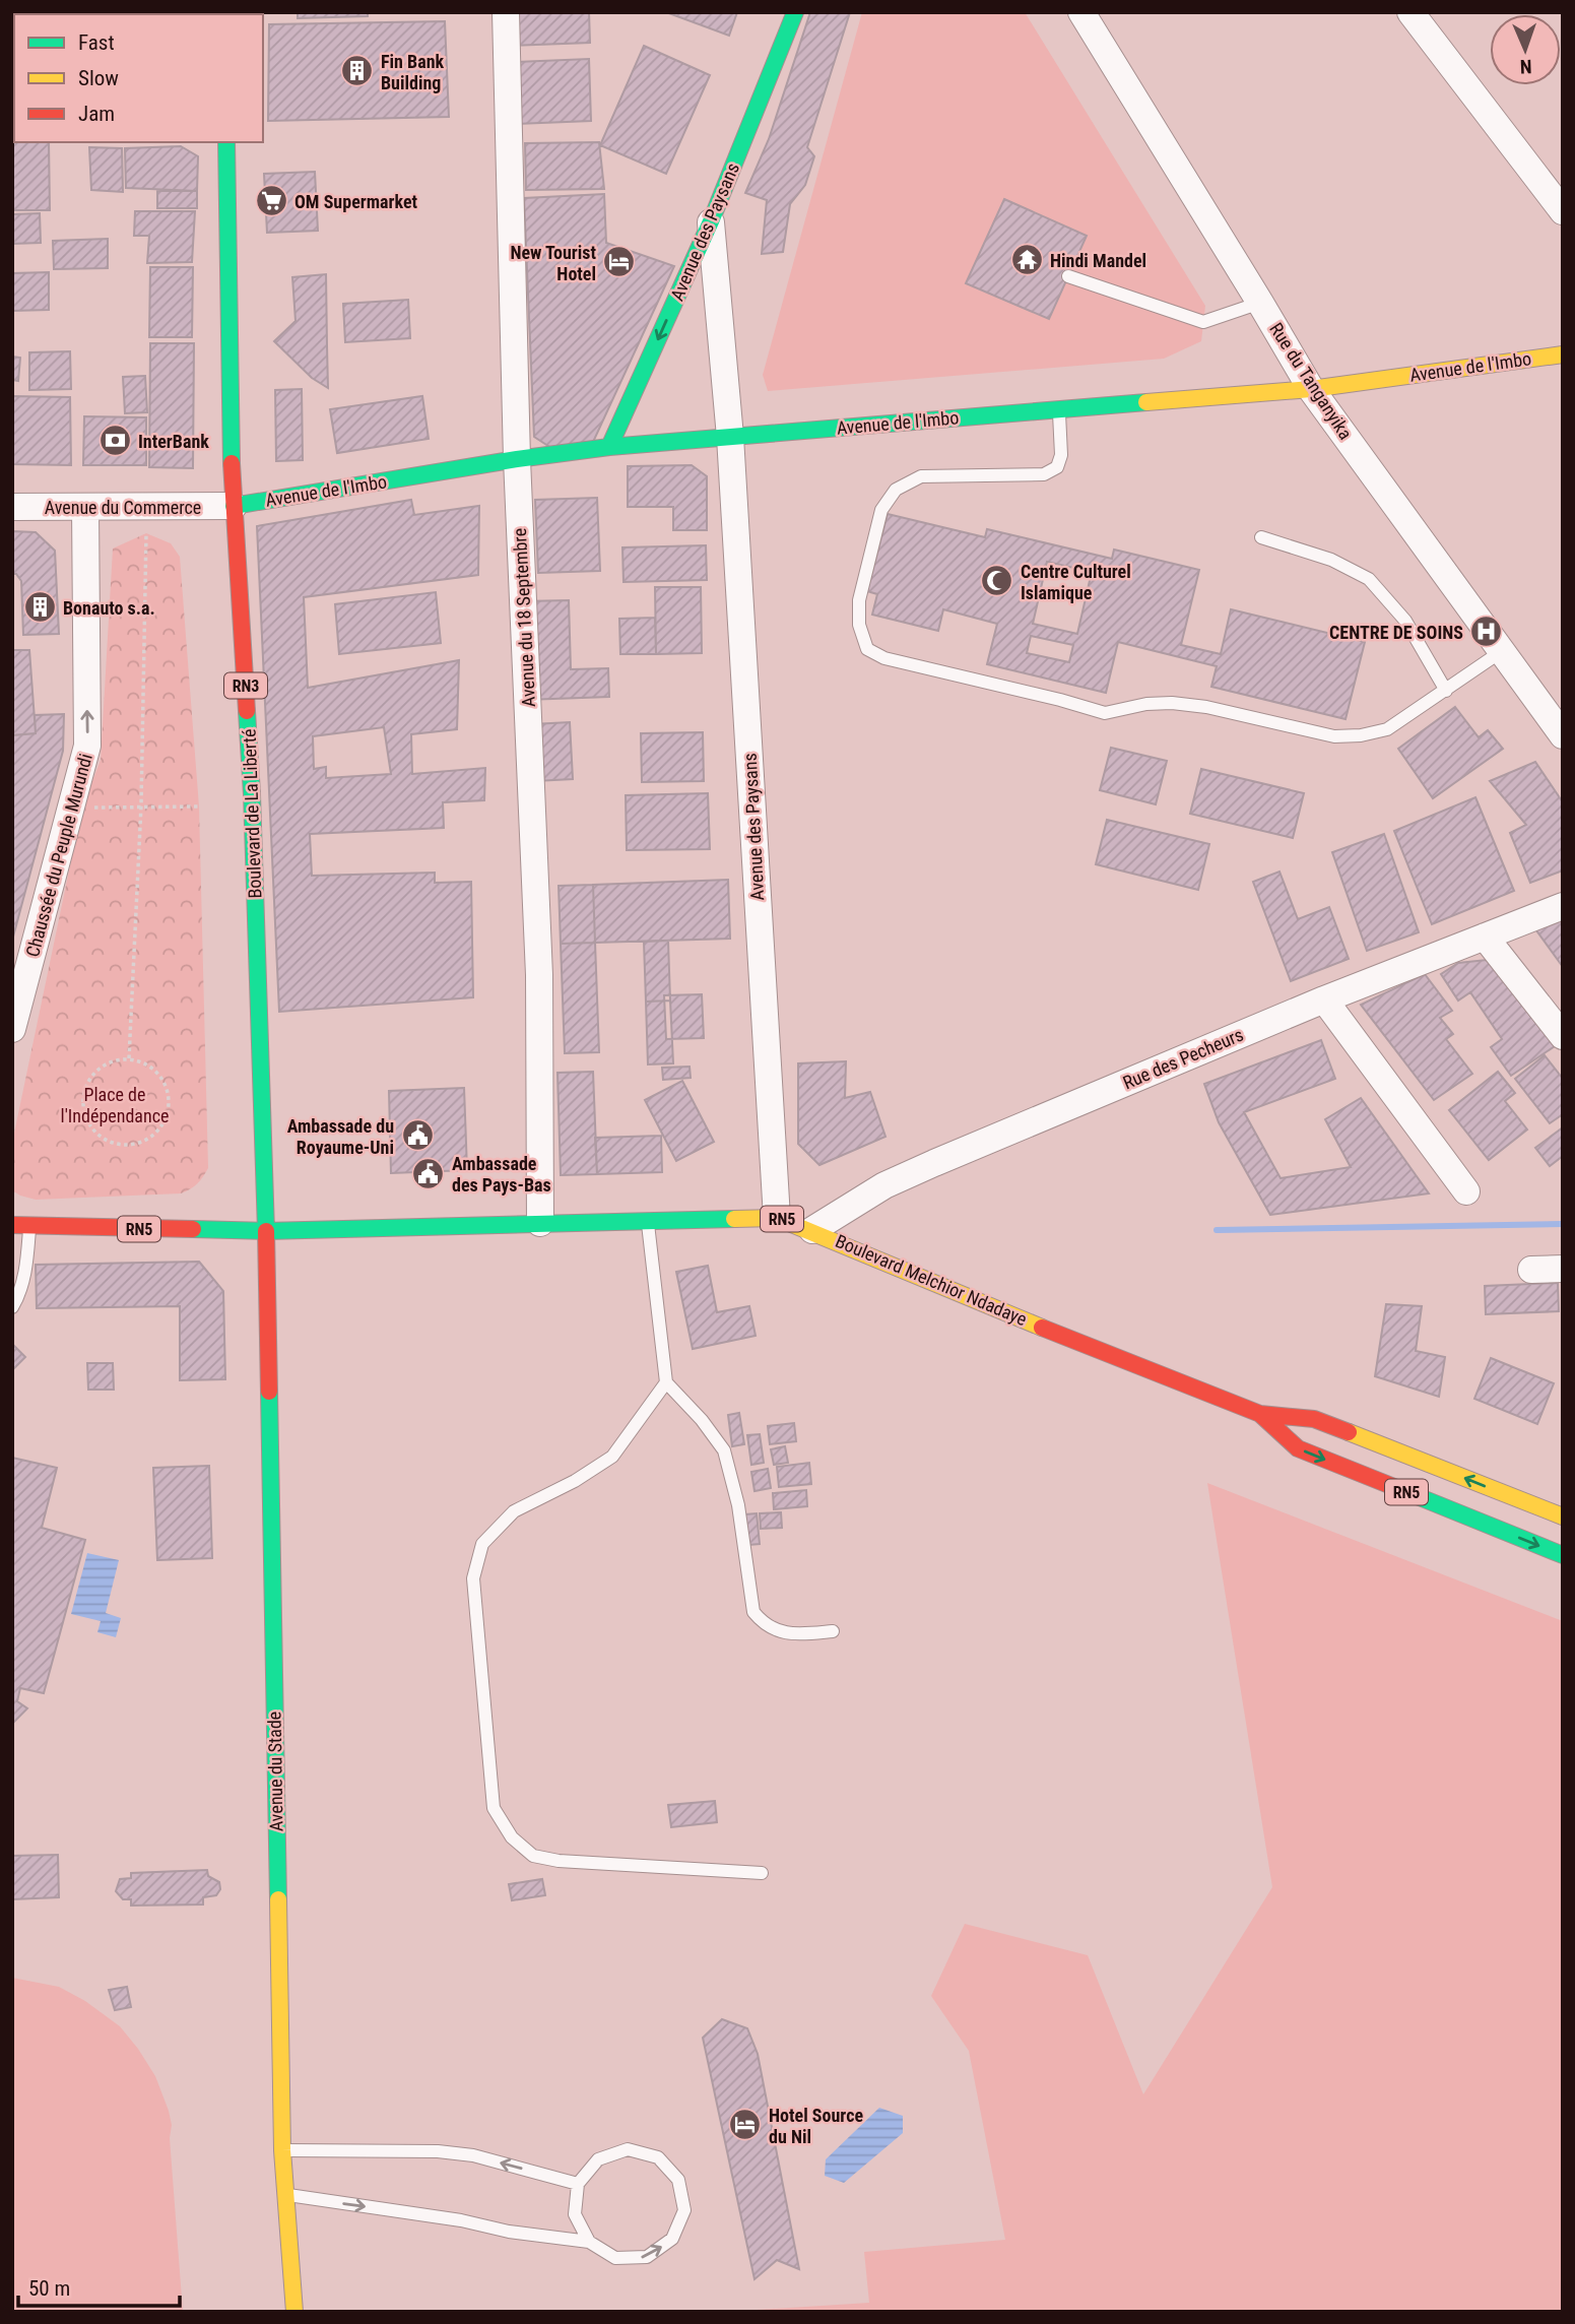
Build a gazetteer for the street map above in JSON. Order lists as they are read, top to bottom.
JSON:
{
  "streets": {
    "main road": [
      "Avenue des Paysans",
      "Avenue de l'Imbo",
      "RN3",
      "Boulevard de La Liberté",
      "RN5",
      "Boulevard Melchior Ndadaye",
      "Avenue du Stade"
    ],
    "street": [
      "Rue du Tanganyika",
      "Avenue du Commerce",
      "Avenue du 18 Septembre",
      "Chaussée du Peuple Murundi",
      "Rue des Pecheurs"
    ]
  },
  "crossings": [
    ["Avenue des Paysans", "Avenue de l'Imbo"],
    ["Avenue des Paysans", "Boulevard Melchior Ndadaye"],
    ["Avenue de l'Imbo", "Rue du Tanganyika"],
    ["Avenue de l'Imbo", "Avenue du Commerce"],
    ["Avenue de l'Imbo", "Avenue du 18 Septembre"],
    ["Avenue de l'Imbo", "Boulevard de La Liberté"],
    ["Avenue du Commerce", "Boulevard de La Liberté"],
    ["Avenue du Commerce", "Chaussée du Peuple Murundi"],
    ["Avenue du 18 Septembre", "Boulevard Melchior Ndadaye"],
    ["Boulevard de La Liberté", "RN5"],
    ["Boulevard de La Liberté", "Boulevard Melchior Ndadaye"],
    ["Boulevard de La Liberté", "Avenue du Stade"],
    ["Rue des Pecheurs", "Boulevard Melchior Ndadaye"],
    ["RN5", "Boulevard Melchior Ndadaye"],
    ["RN5", "Avenue du Stade"],
    ["Boulevard Melchior Ndadaye", "Avenue du Stade"]
  ],
  "one_way": ["Chaussée du Peuple Murundi"],
  "parks": ["Place de l'Indépendance"],
  "places": {
    "building": ["Fin Bank Building", "Bonauto s.a."],
    "supermarket": ["OM Supermarket"],
    "temple": ["Hindi Mandel"],
    "hotel": ["New Tourist Hotel", "Hotel Source du Nil"],
    "bank": ["InterBank"],
    "mosque": ["Centre Culturel Islamique"],
    "hospital": ["CENTRE DE SOINS"],
    "public building": ["Ambassade du Royaume-Uni", "Ambassade des Pays-Bas"]
  },
  "legend": ["Fast", "Slow", "Jam"],
  "scale_bar": "50 m",
  "north": "bottom"
}
